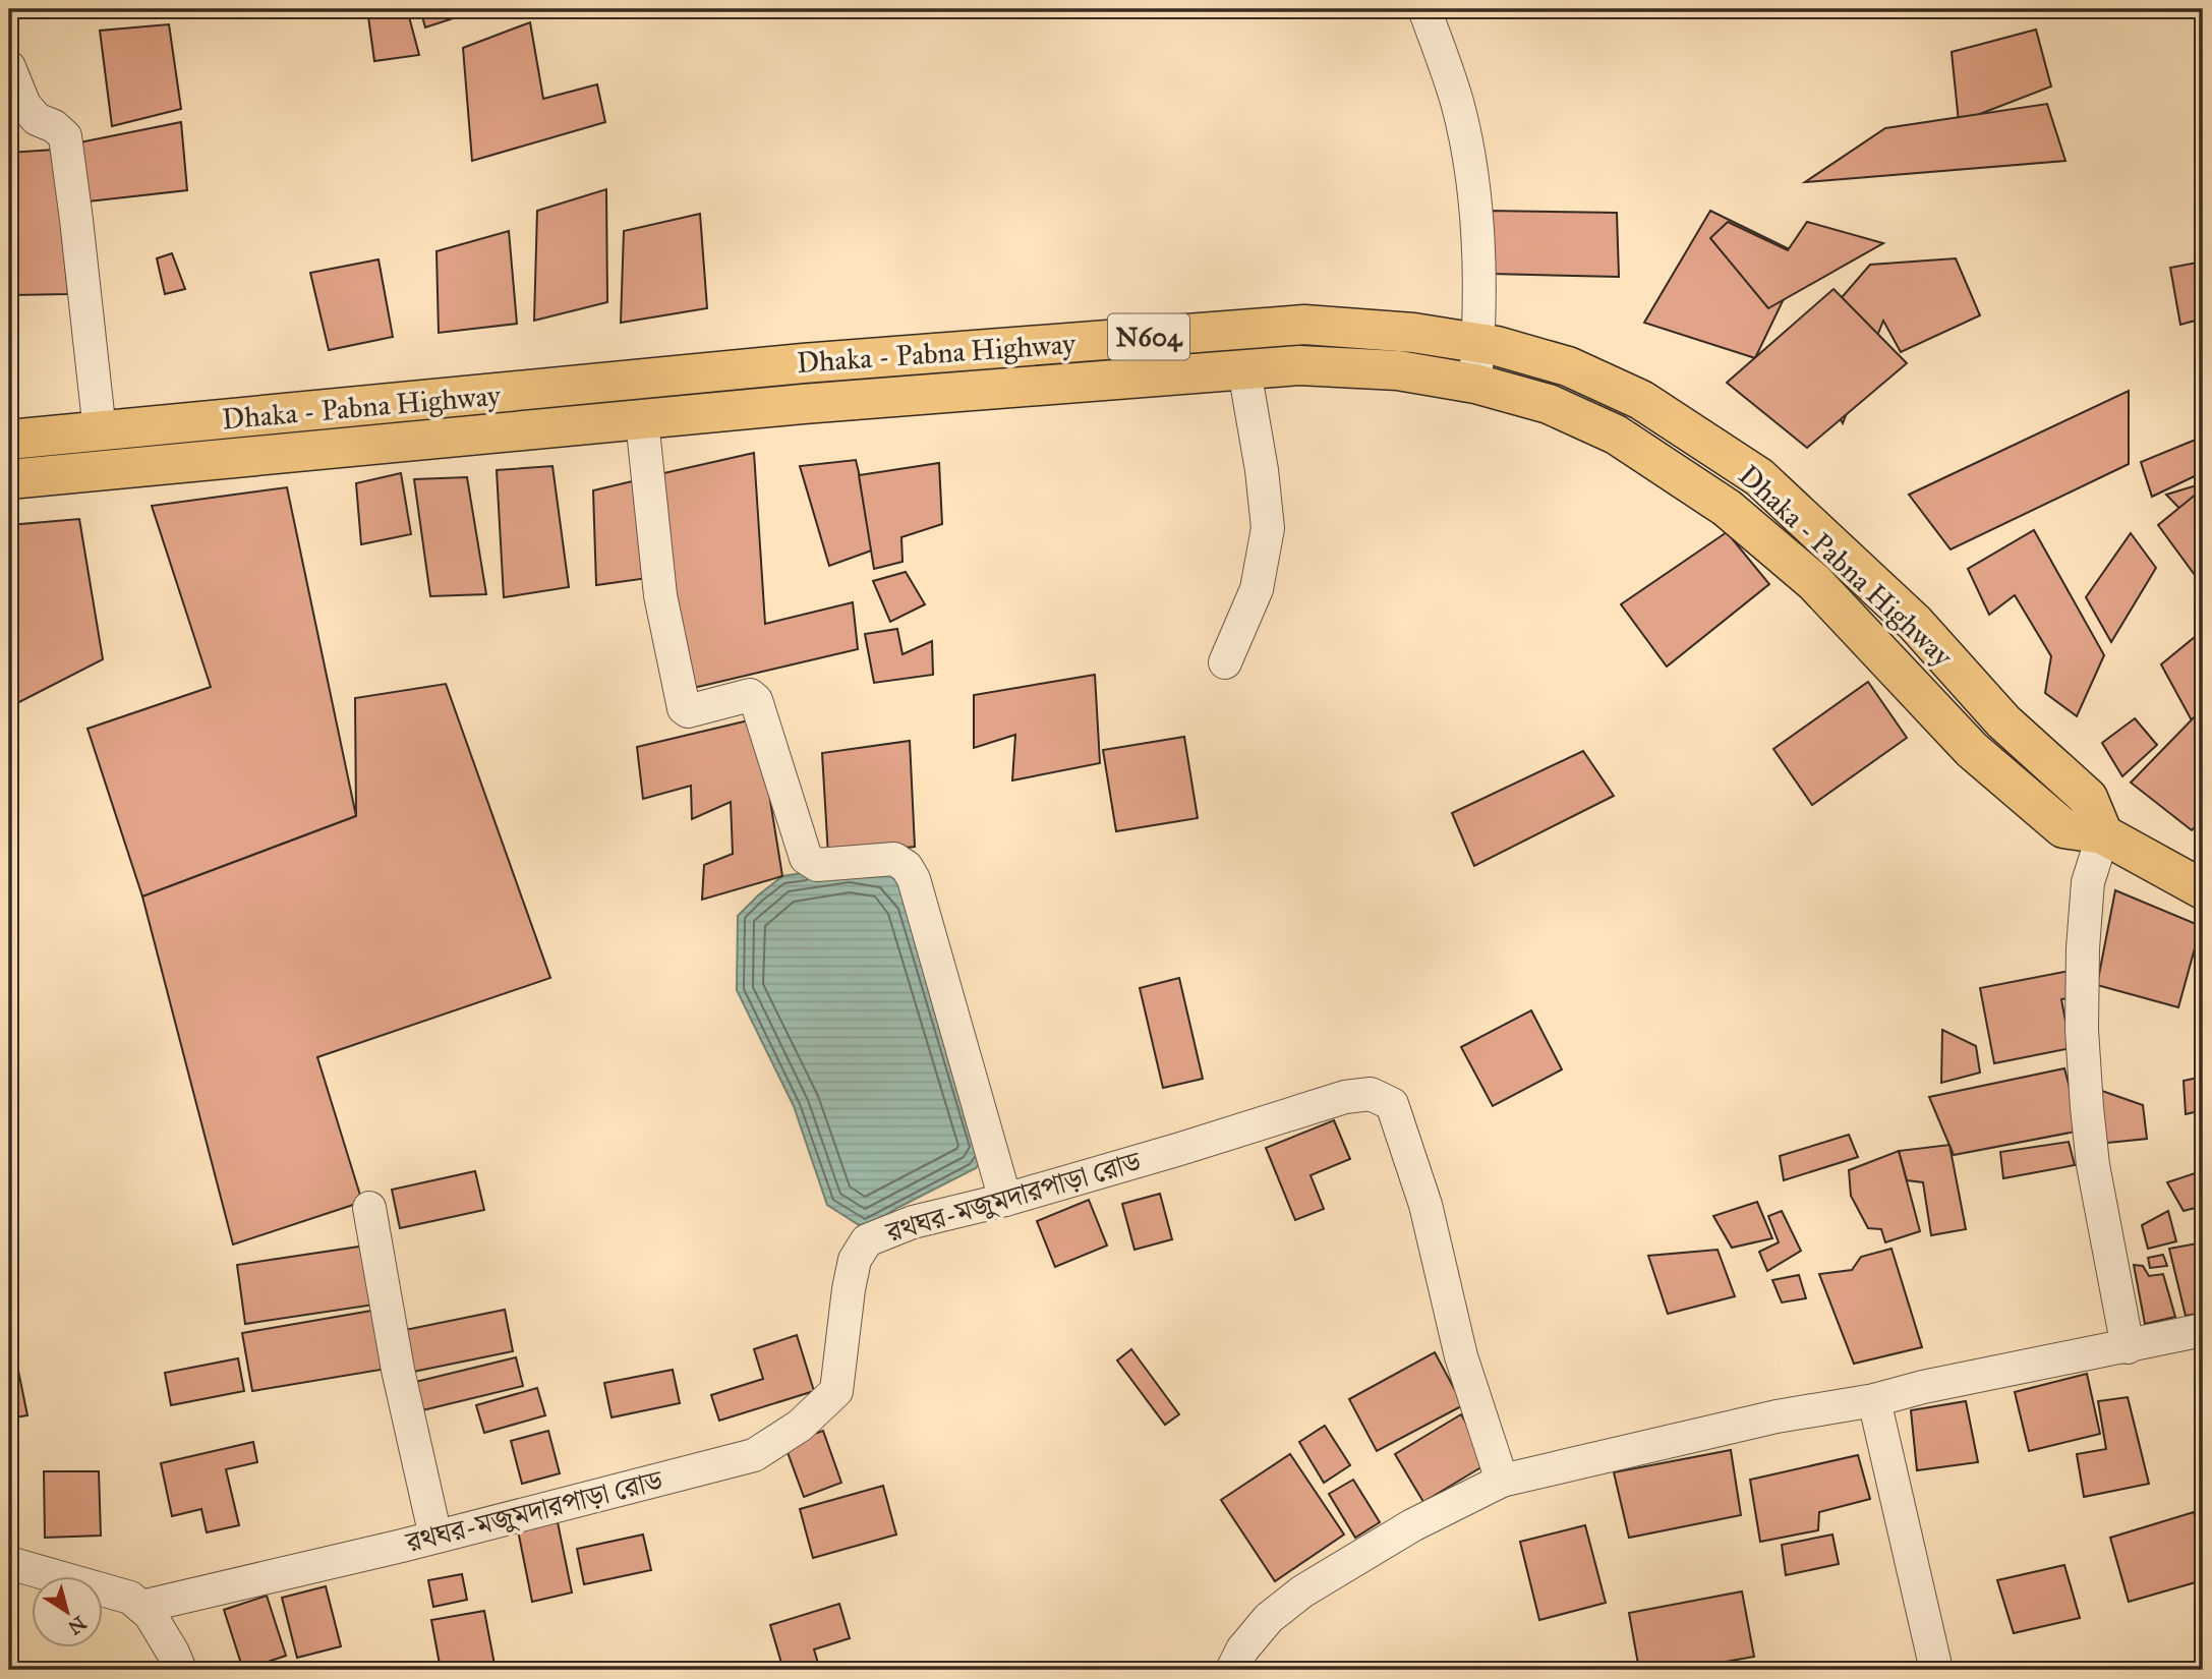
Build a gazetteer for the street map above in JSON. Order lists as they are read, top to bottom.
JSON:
{
  "streets": {
    "highway": ["N604", "Dhaka - Pabna Highway"],
    "street": ["রথঘর-মজুমদারপাড়া রোড"]
  },
  "north": "bottom right"
}
